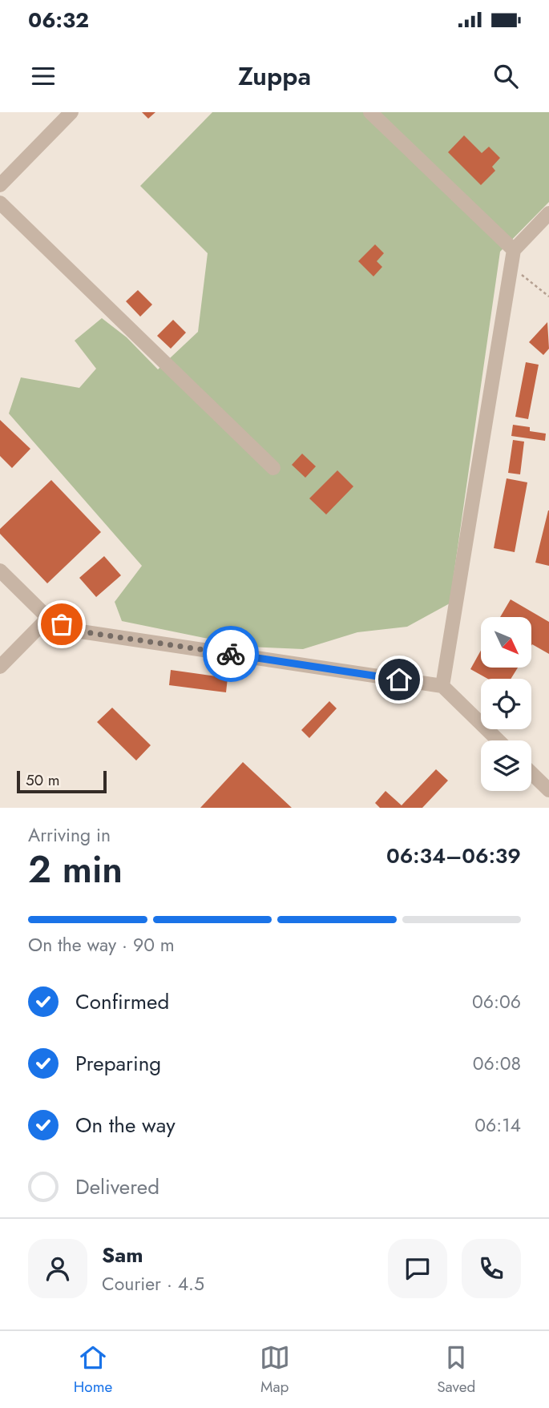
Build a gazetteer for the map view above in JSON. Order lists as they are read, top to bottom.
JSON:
{
  "scale_bar": "50 m",
  "north": "bottom right",
  "page": {
    "status": "06:32",
    "header": "Zuppa",
    "scale": "50 m",
    "heading": ["2 min", "Arriving in", "06:34–06:39"],
    "panel": ["Sam", "Courier · 4.5"],
    "bar": "On the way · 90 m",
    "list": [
      ["Confirmed", "06:06"],
      ["Preparing", "06:08"],
      ["On the way", "06:14"],
      "Delivered"
    ],
    "tabs": ["Home", "Map", "Saved"]
  }
}
